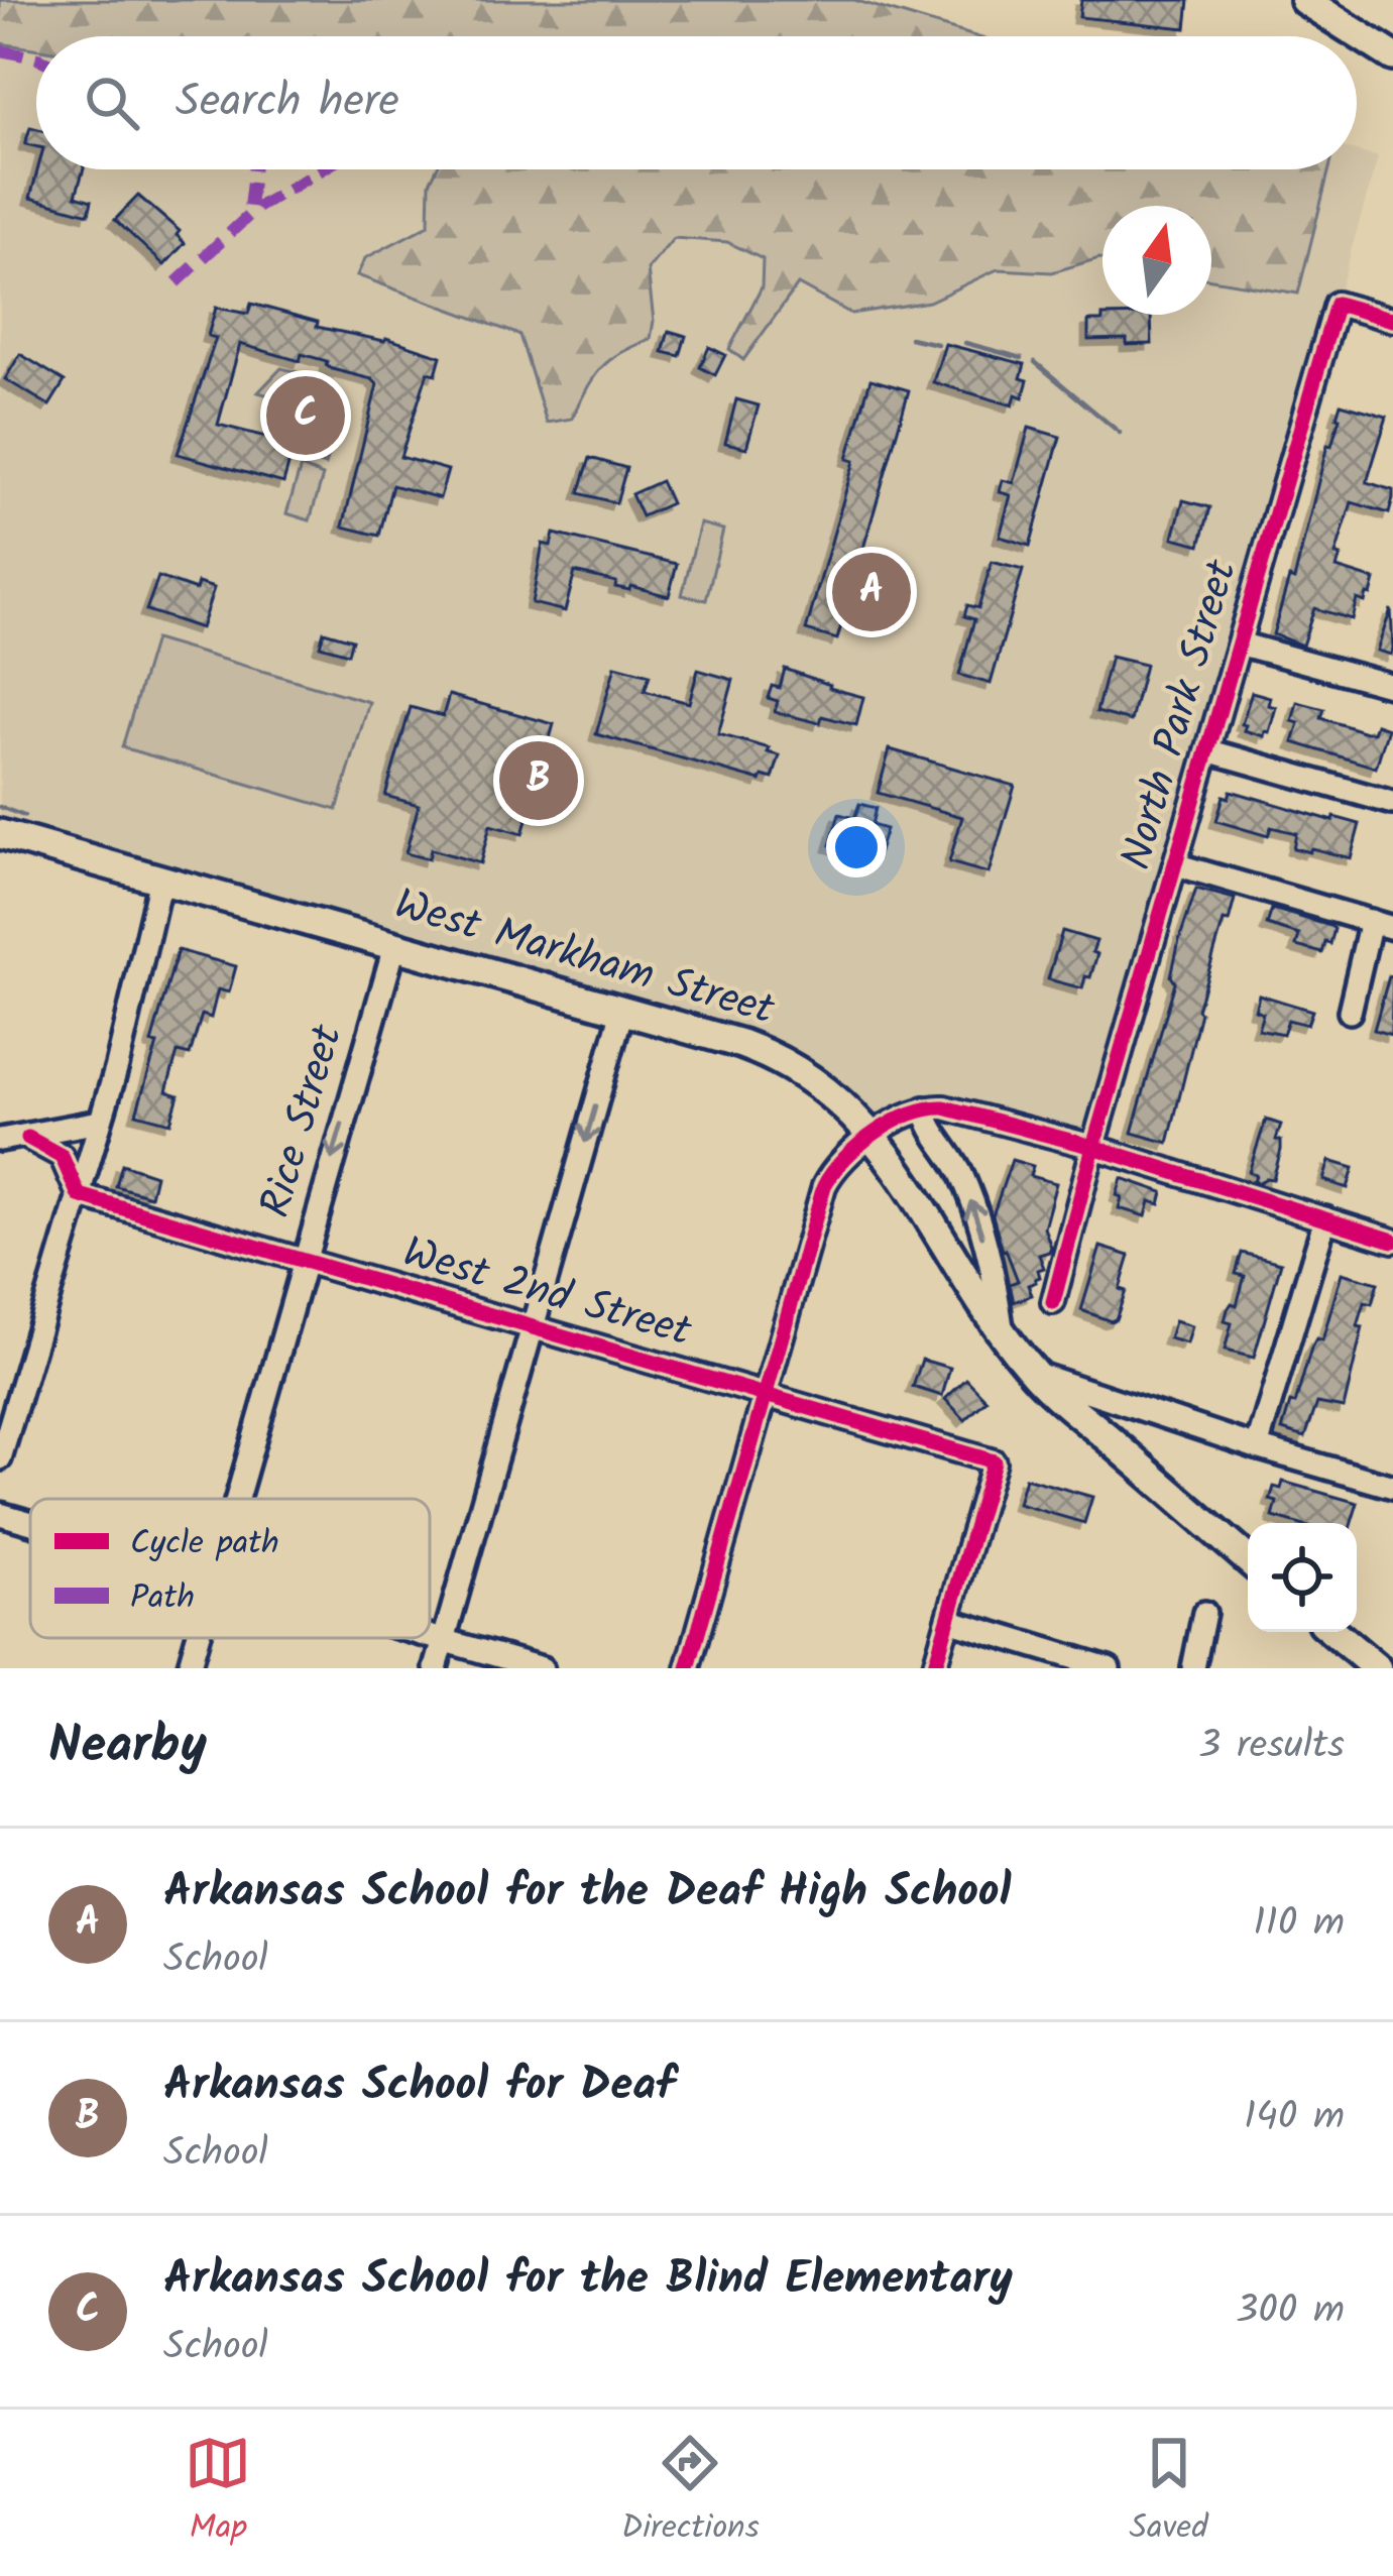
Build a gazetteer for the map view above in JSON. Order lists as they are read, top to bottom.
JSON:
{
  "streets": {
    "main road": ["West Markham Street"],
    "street": ["North Park Street", "Rice Street", "West 2nd Street"]
  },
  "crossings": [
    ["West Markham Street", "Rice Street"],
    ["Rice Street", "West 2nd Street"]
  ],
  "one_way": ["Rice Street"],
  "legend": ["Cycle path", "Path"],
  "north": "top",
  "page": {
    "search": "Search here",
    "pins": ["C", "A", "B"],
    "heading": ["Nearby", "3 results"],
    "list": [
      {
        "mark": "A",
        "name": "Arkansas School for the Deaf High School",
        "note": "School",
        "value": "110 m"
      },
      {
        "mark": "B",
        "name": "Arkansas School for Deaf",
        "note": "School",
        "value": "140 m"
      },
      {
        "mark": "C",
        "name": "Arkansas School for the Blind Elementary",
        "note": "School",
        "value": "300 m"
      }
    ],
    "nav": ["Map", "Directions", "Saved"]
  }
}
